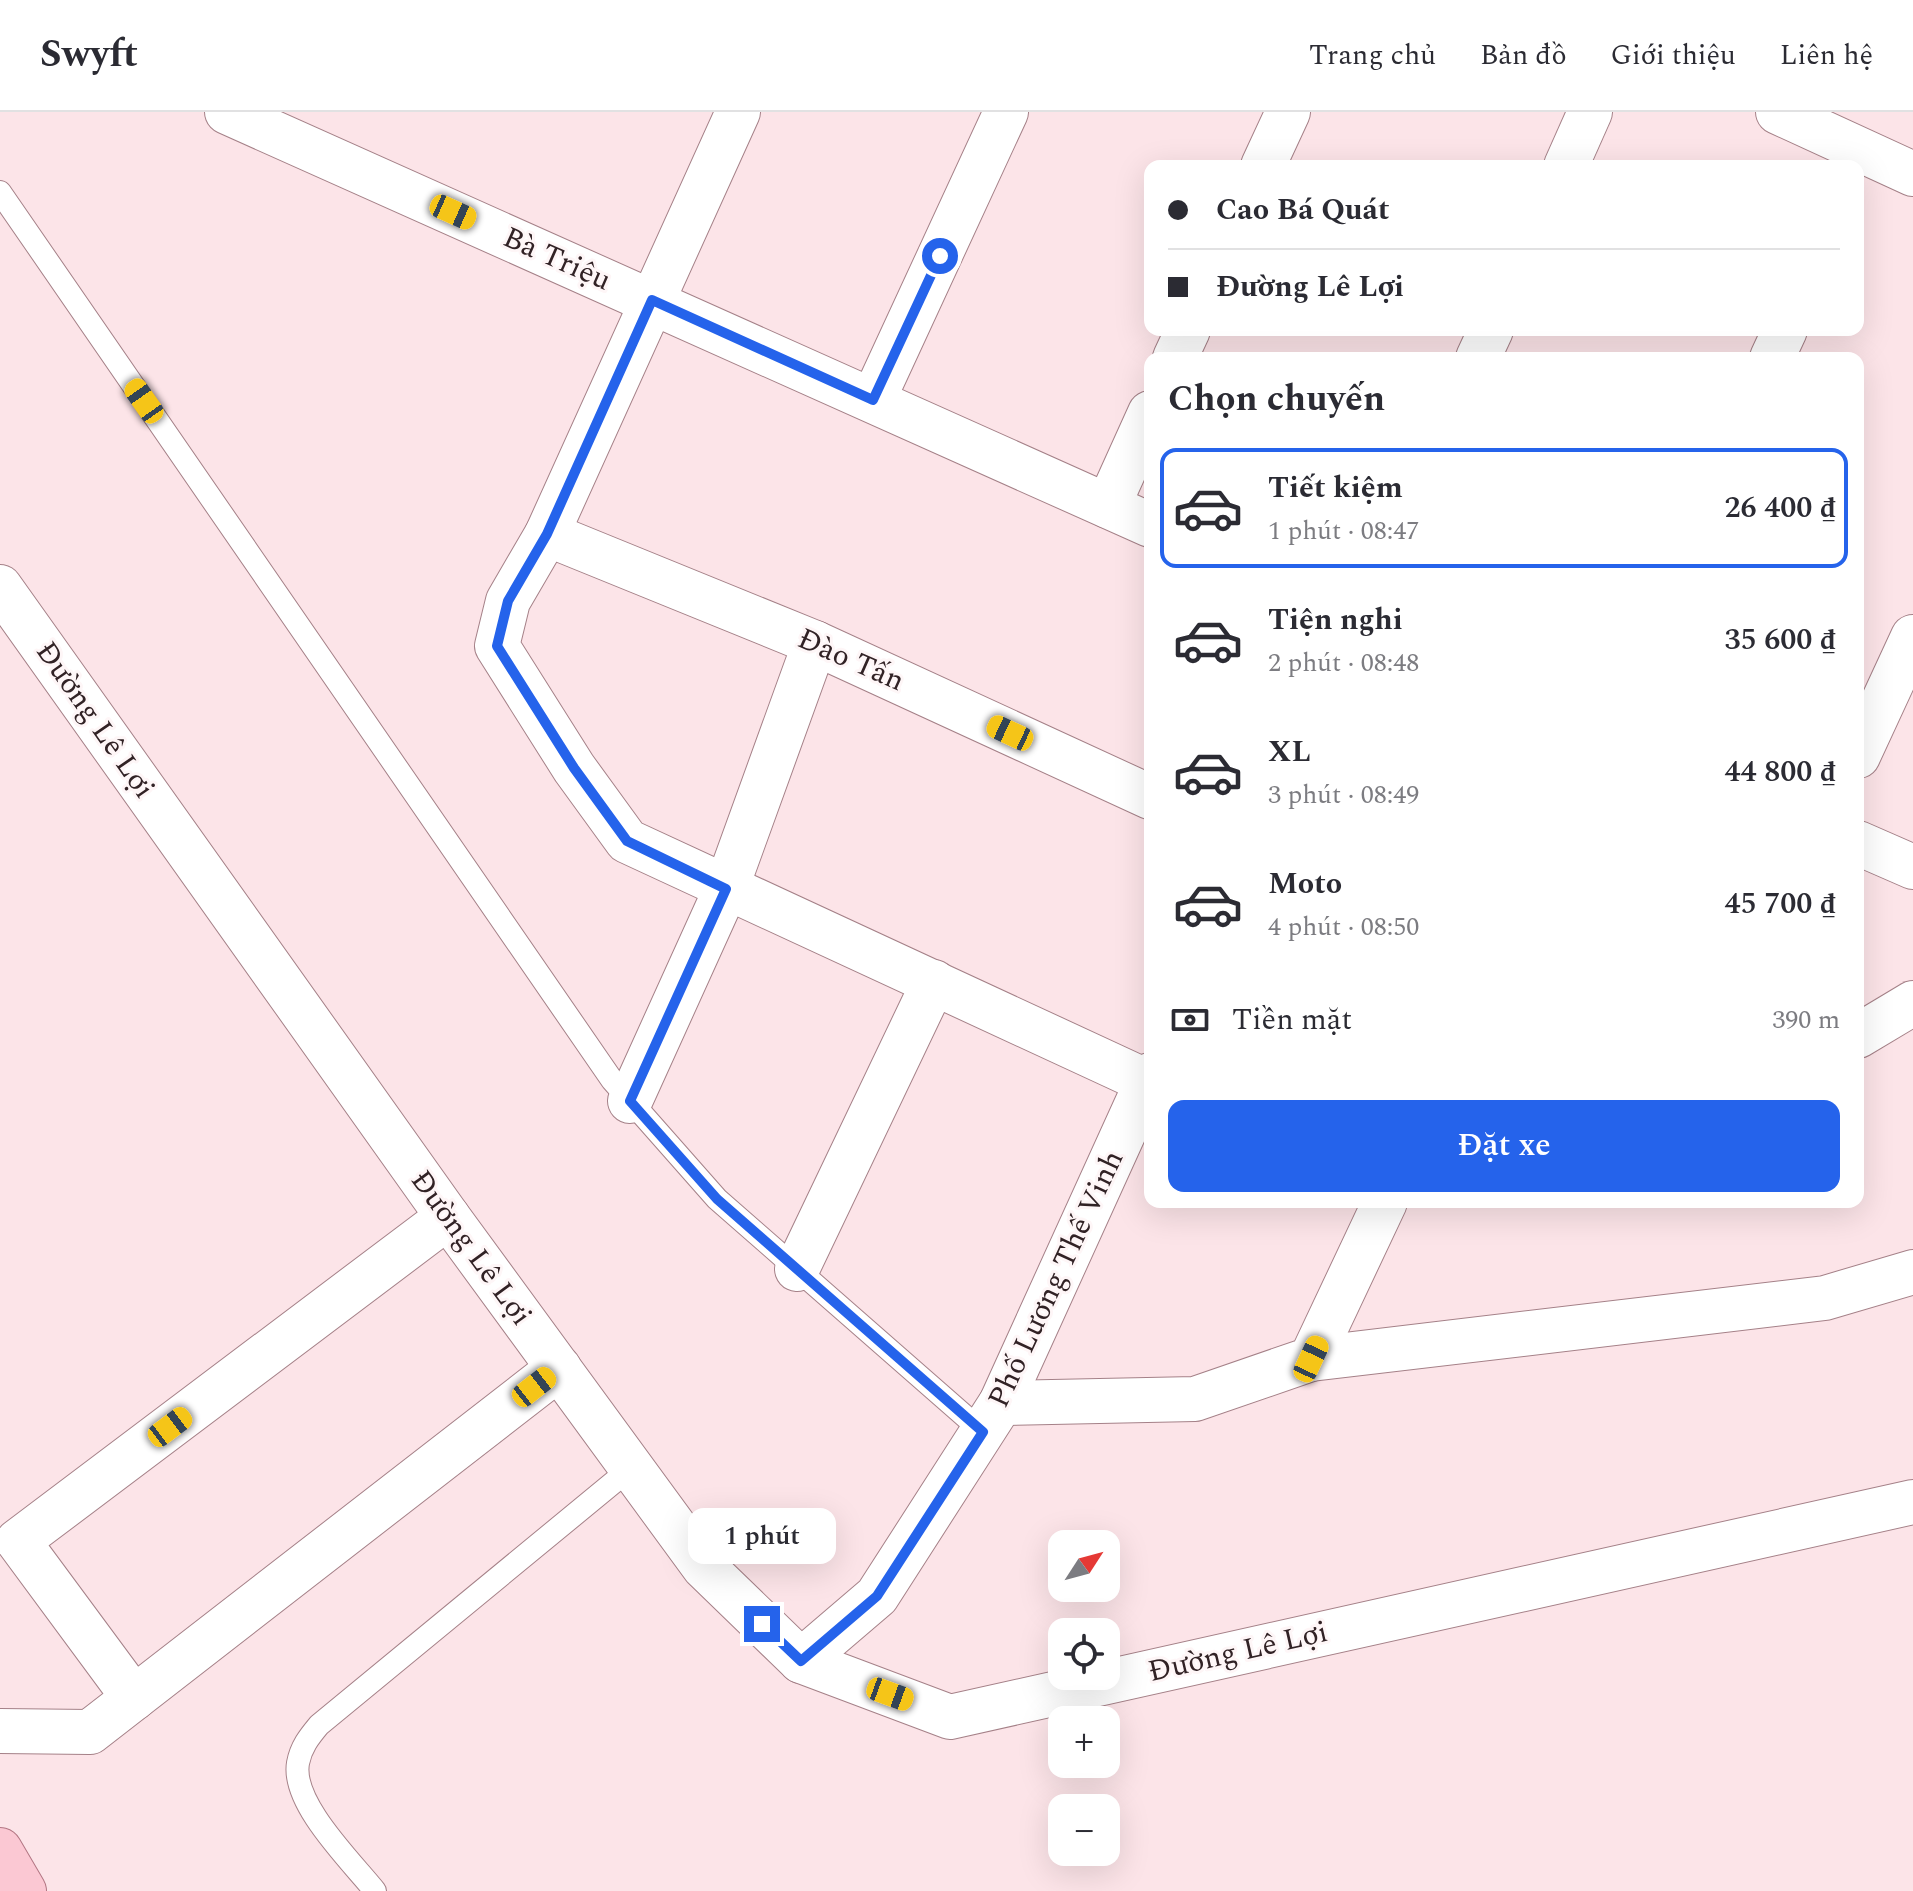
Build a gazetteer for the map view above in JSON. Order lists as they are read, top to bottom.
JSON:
{
  "streets": {
    "street": [
      "Bà Triệu",
      "Đào Tấn",
      "Đường Lê Lợi",
      "Phố Lương Thế Vinh"
    ]
  },
  "crossings": [
    ["Đường Lê Lợi", "Phố Lương Thế Vinh"]
  ],
  "north": "top right",
  "page": {
    "header": "Swyft",
    "nav": [
      "Trang chủ",
      "Bản đồ",
      "Giới thiệu",
      "Liên hệ"
    ],
    "banner": ["Cao Bá Quát", "Đường Lê Lợi"],
    "heading": "Chọn chuyến",
    "list": [
      {
        "name": "Tiết kiệm",
        "note": "1 phút · 08:47",
        "value": "26 400 ₫"
      },
      {
        "name": "Tiện nghi",
        "note": "2 phút · 08:48",
        "value": "35 600 ₫"
      },
      {
        "name": "XL",
        "note": "3 phút · 08:49",
        "value": "44 800 ₫"
      },
      {
        "name": "Moto",
        "note": "4 phút · 08:50",
        "value": "45 700 ₫"
      }
    ],
    "pay": ["Tiền mặt", "390 m"],
    "buttons": "Đặt xe",
    "bubble": "1 phút",
    "map_buttons": ["+", "−"]
  }
}
